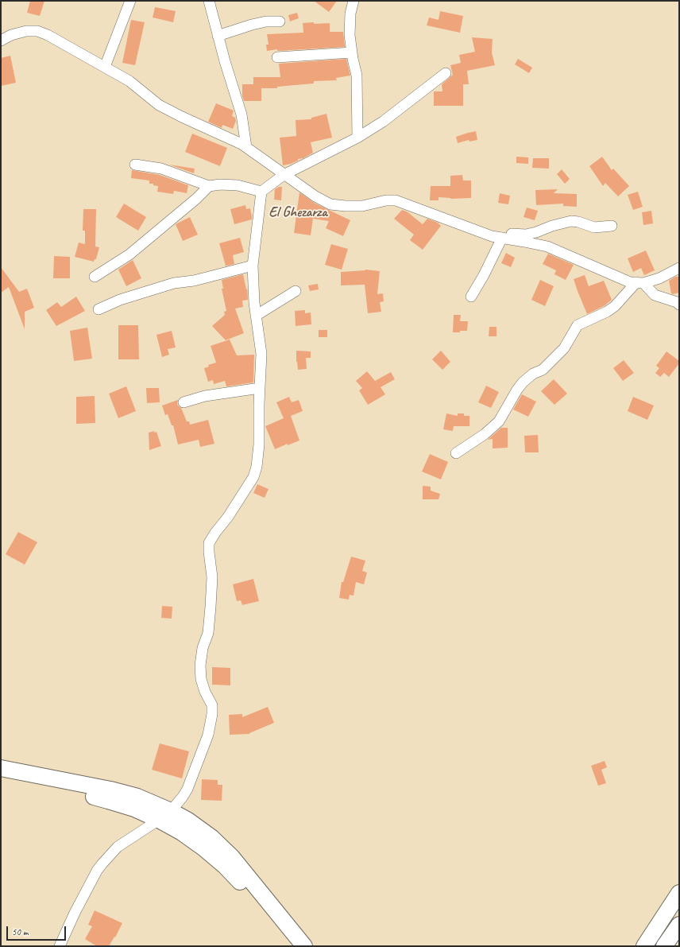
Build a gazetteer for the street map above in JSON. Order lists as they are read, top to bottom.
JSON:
{
  "districts": ["El Ghezarza"],
  "scale_bar": "50 m"
}
